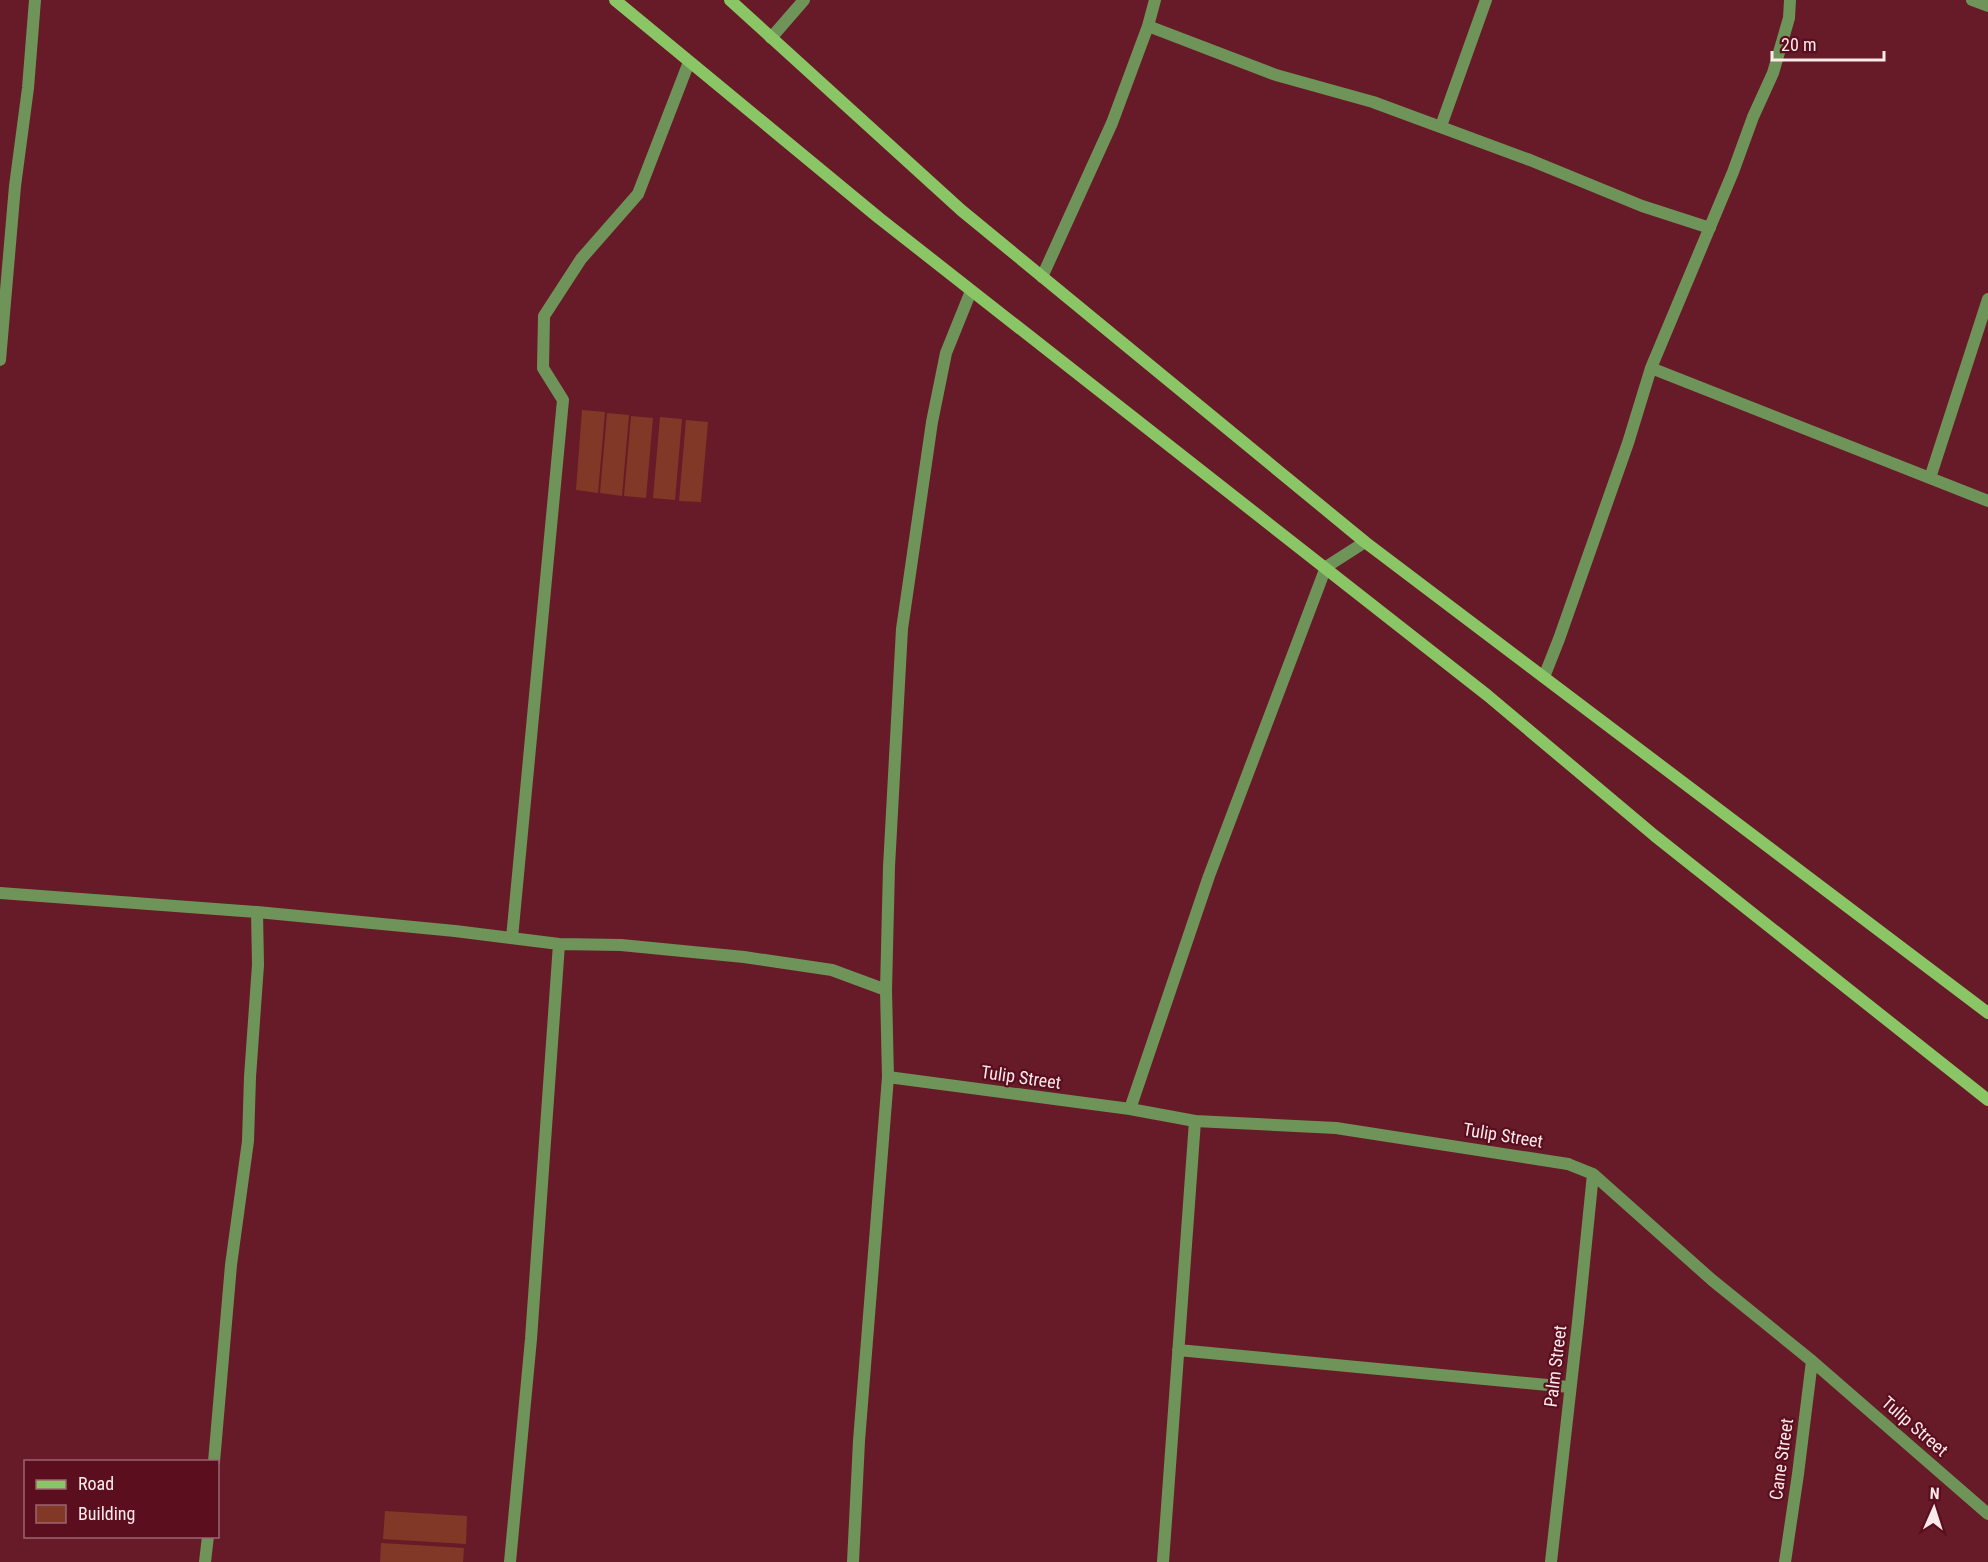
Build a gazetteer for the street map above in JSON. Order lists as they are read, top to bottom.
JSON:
{
  "streets": {
    "street": ["Tulip Street", "Palm Street", "Cane Street"]
  },
  "crossings": [
    ["Tulip Street", "Palm Street"],
    ["Tulip Street", "Cane Street"]
  ],
  "legend": ["Road", "Building"],
  "scale_bar": "20 m",
  "north": "top"
}
